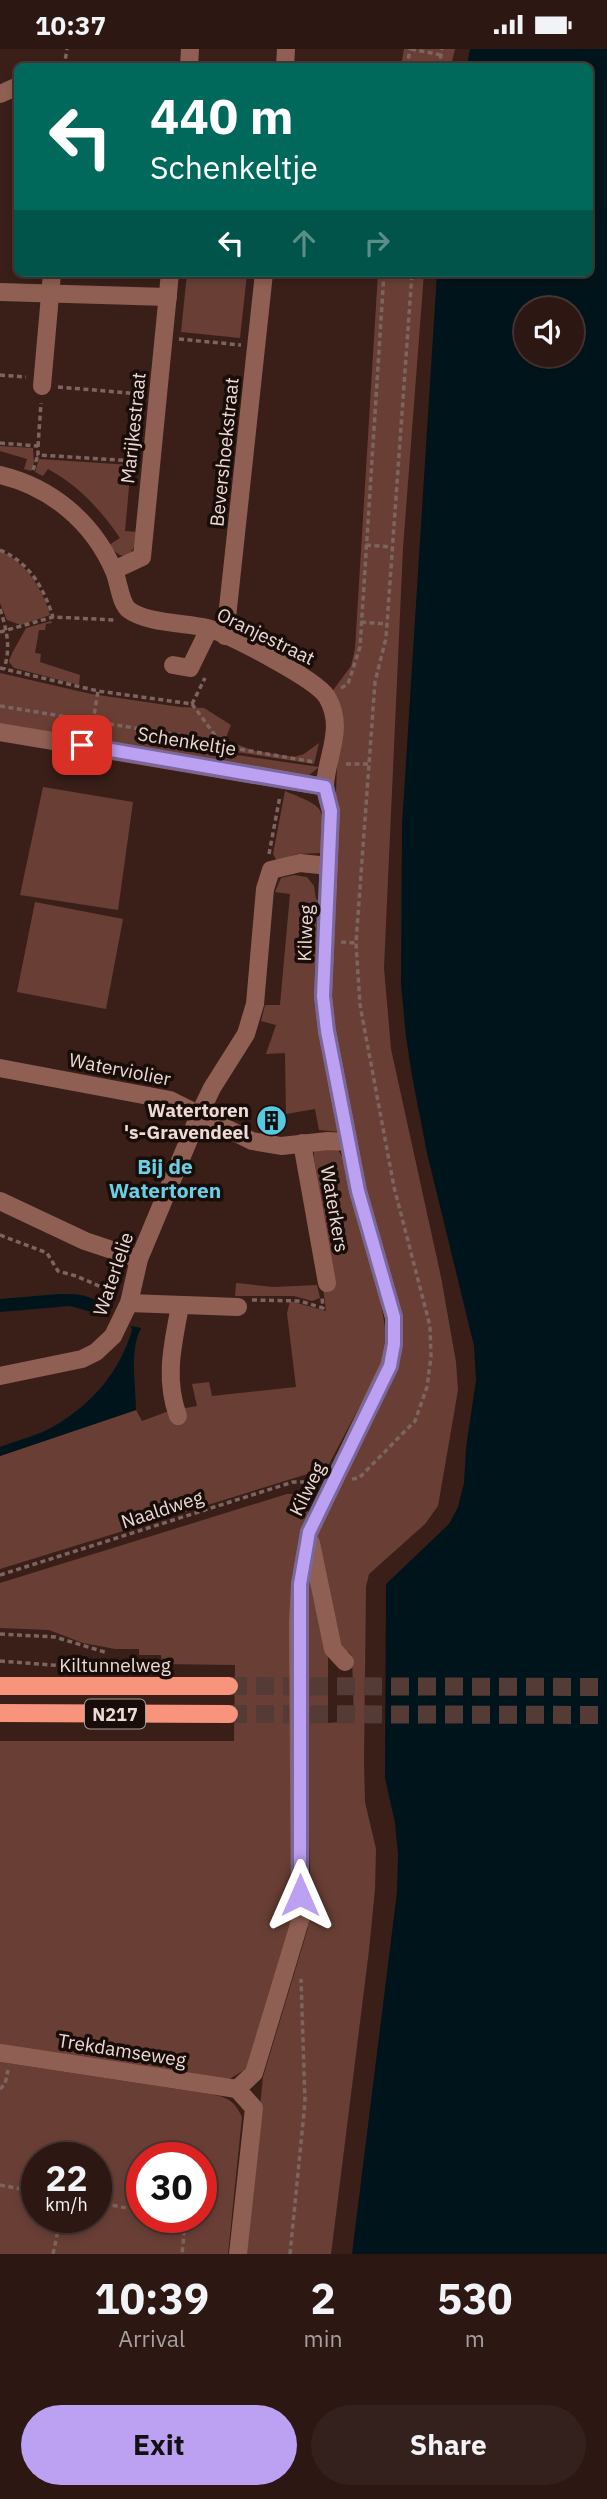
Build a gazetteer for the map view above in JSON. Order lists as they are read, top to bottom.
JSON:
{
  "streets": {
    "main road": ["Kiltunnelweg", "N217"],
    "street": [
      "Marijkestraat",
      "Bevershoekstraat",
      "Oranjestraat",
      "Schenkeltje",
      "Kilweg",
      "Waterviolier",
      "Waterkers",
      "Waterlelie",
      "Trekdamseweg"
    ],
    "path": ["Naaldweg"]
  },
  "crossings": [
    ["Bevershoekstraat", "Oranjestraat"],
    ["Oranjestraat", "Kilweg"],
    ["Schenkeltje", "Kilweg"],
    ["Kilweg", "Waterviolier"],
    ["Kilweg", "Naaldweg"],
    ["Kilweg", "Trekdamseweg"],
    ["Waterviolier", "Waterkers"],
    ["Waterviolier", "Waterlelie"]
  ],
  "districts": ["Bij de Watertoren"],
  "places": {
    "building": ["Watertoren 's-Gravendeel"]
  },
  "page": {
    "status": "10:37",
    "turn": ["440 m", "Schenkeltje"],
    "speed": "22 km/h",
    "limit": "30",
    "eta": [
      "10:39",
      "Arrival",
      "2",
      "min",
      "530",
      "m"
    ],
    "buttons": ["Exit", "Share"]
  }
}
